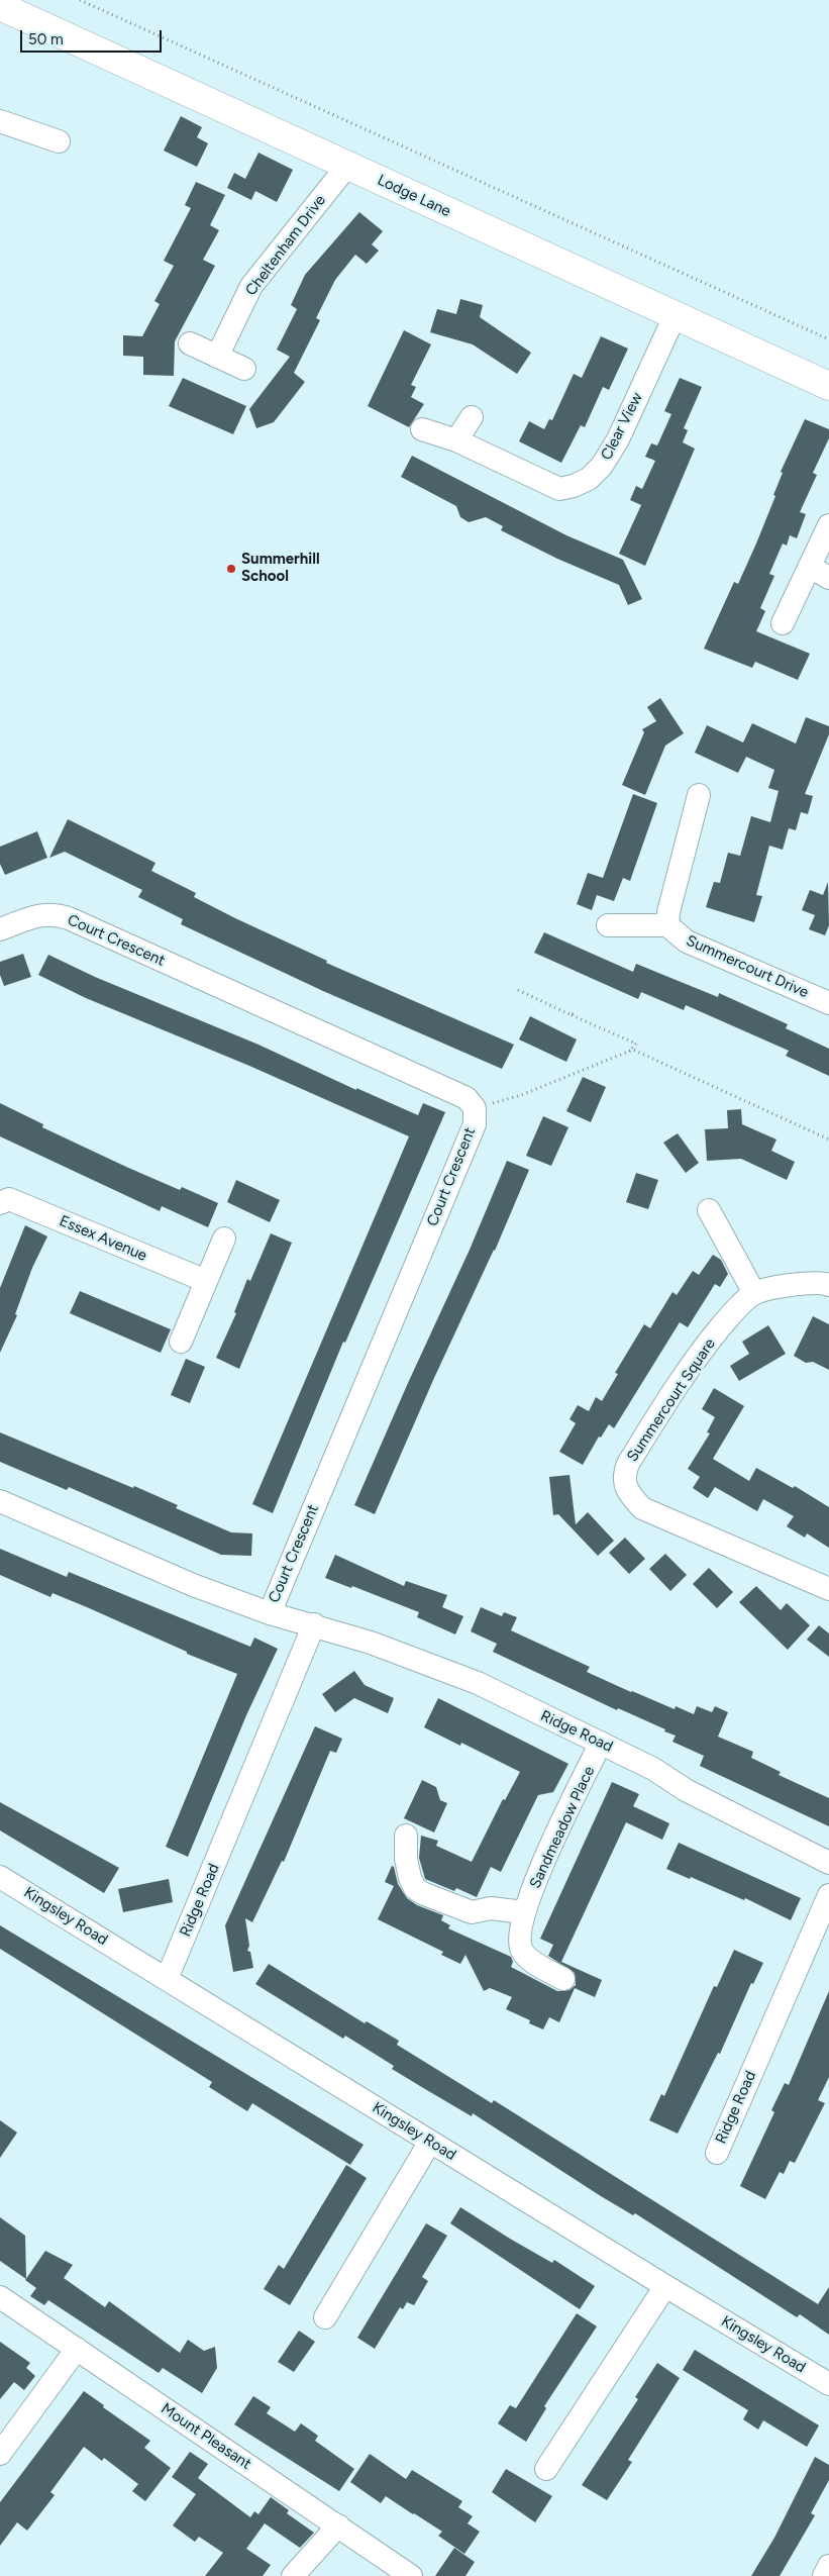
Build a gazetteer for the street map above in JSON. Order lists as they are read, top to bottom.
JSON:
{
  "streets": {
    "main road": ["Lodge Lane"],
    "street": [
      "Cheltenham Drive",
      "Clear View",
      "Court Crescent",
      "Summercourt Drive",
      "Essex Avenue",
      "Summercourt Square",
      "Ridge Road",
      "Sandmeadow Place",
      "Kingsley Road",
      "Mount Pleasant"
    ]
  },
  "crossings": [
    ["Lodge Lane", "Cheltenham Drive"],
    ["Lodge Lane", "Clear View"],
    ["Court Crescent", "Ridge Road"],
    ["Ridge Road", "Sandmeadow Place"],
    ["Ridge Road", "Kingsley Road"]
  ],
  "places": ["Summerhill School"],
  "scale_bar": "50 m"
}
